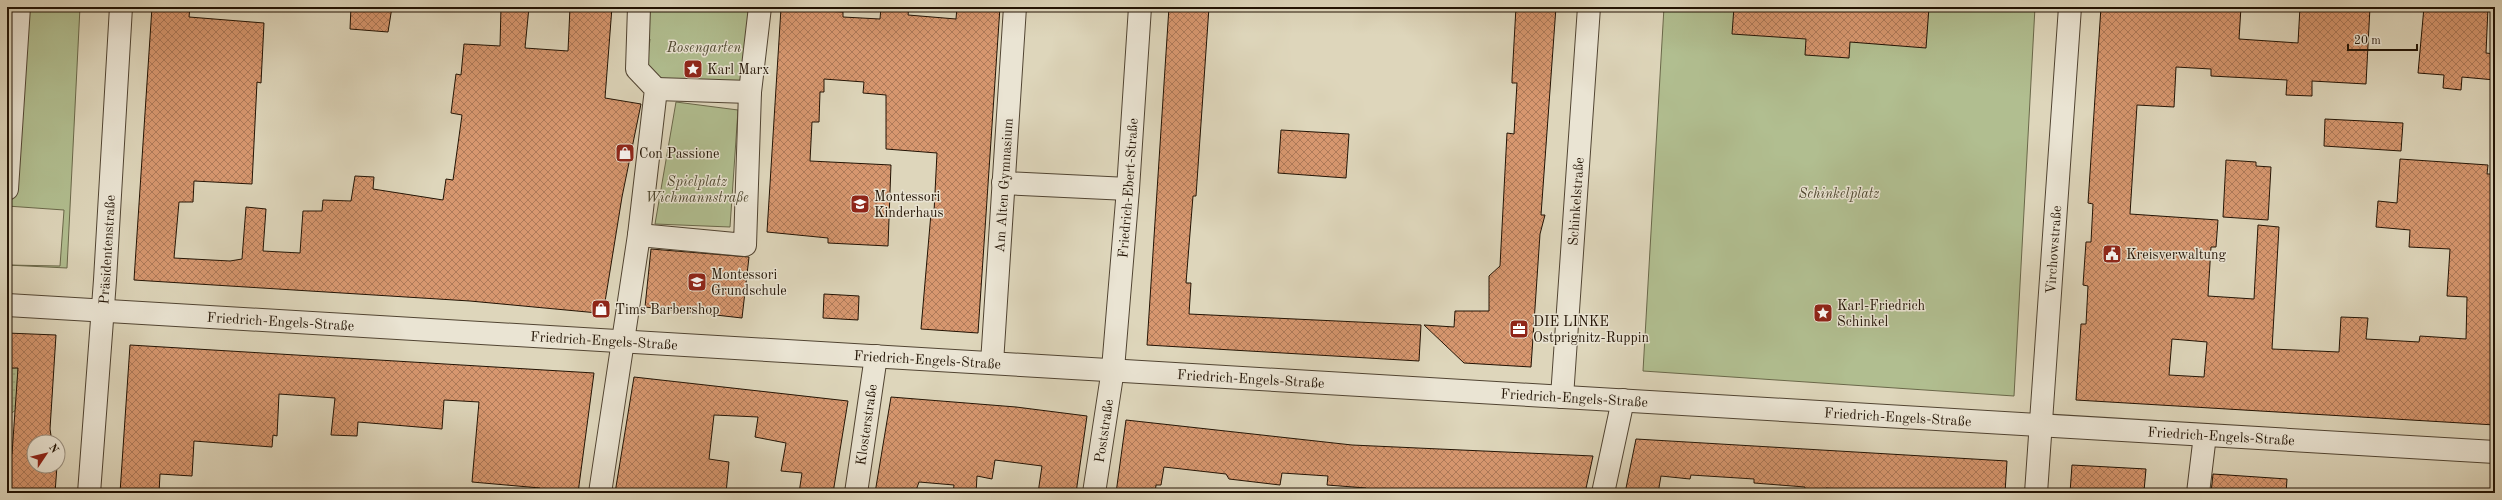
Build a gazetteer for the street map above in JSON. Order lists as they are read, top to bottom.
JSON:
{
  "streets": {
    "street": [
      "Am Alten Gymnasium",
      "Friedrich-Ebert-Straße",
      "Schinkelstraße",
      "Präsidentenstraße",
      "Virchowstraße",
      "Friedrich-Engels-Straße",
      "Klosterstraße",
      "Poststraße"
    ]
  },
  "crossings": [
    ["Am Alten Gymnasium", "Friedrich-Engels-Straße"],
    ["Friedrich-Ebert-Straße", "Friedrich-Engels-Straße"],
    ["Friedrich-Ebert-Straße", "Poststraße"],
    ["Schinkelstraße", "Friedrich-Engels-Straße"],
    ["Präsidentenstraße", "Friedrich-Engels-Straße"],
    ["Virchowstraße", "Friedrich-Engels-Straße"],
    ["Friedrich-Engels-Straße", "Klosterstraße"],
    ["Friedrich-Engels-Straße", "Poststraße"]
  ],
  "parks": ["Rosengarten", "Spielplatz Wichmannstraße", "Schinkelplatz"],
  "places": {
    "place": ["Karl Marx", "Karl-Friedrich Schinkel"],
    "shop": ["Con Passione", "Tims Barbershop"],
    "school or university": ["Montessori Kinderhaus", "Montessori Grundschule"],
    "public building": ["Kreisverwaltung"],
    "office": ["DIE LINKE Ostprignitz-Ruppin"]
  },
  "scale_bar": "20 m",
  "north": "top right"
}
